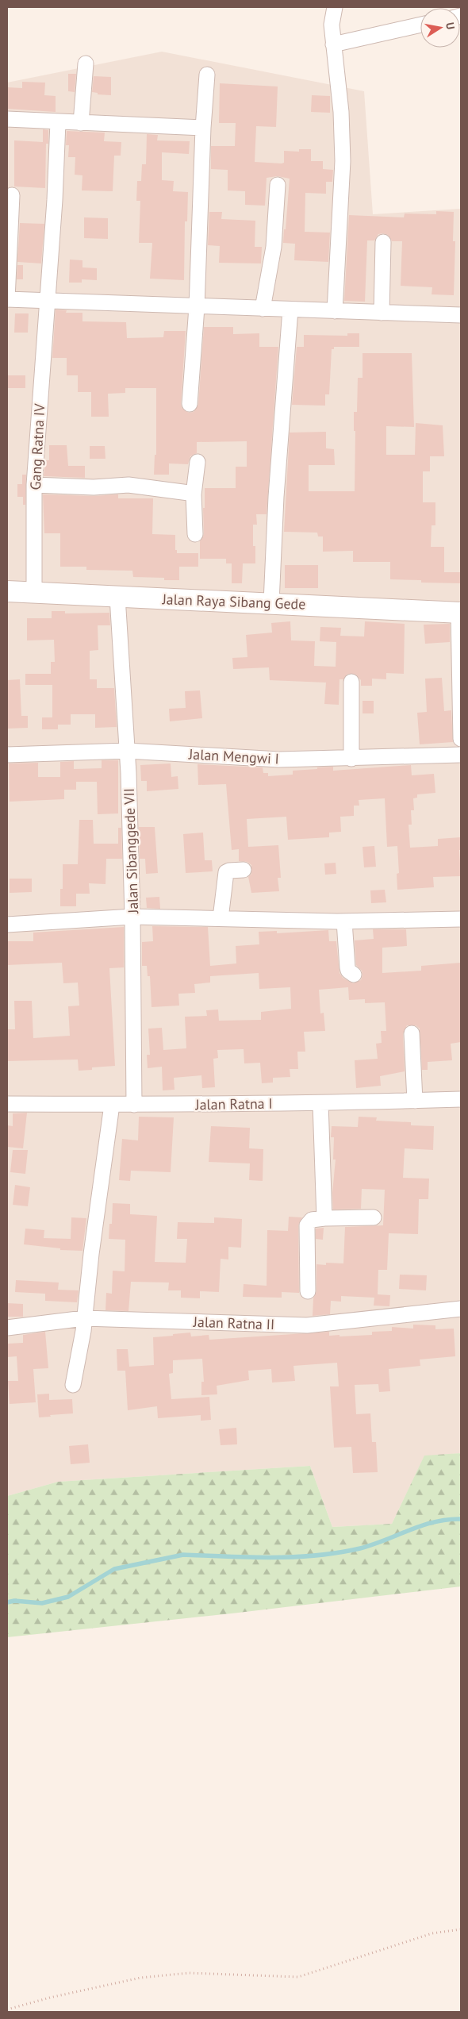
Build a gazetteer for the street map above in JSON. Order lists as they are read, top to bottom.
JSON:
{
  "streets": {
    "main road": ["Jalan Raya Sibang Gede"],
    "street": [
      "Gang Ratna IV",
      "Jalan Mengwi I",
      "Jalan Sibanggede VII",
      "Jalan Ratna I",
      "Jalan Ratna II"
    ]
  },
  "crossings": [
    ["Gang Ratna IV", "Jalan Raya Sibang Gede"],
    ["Jalan Raya Sibang Gede", "Jalan Sibanggede VII"],
    ["Jalan Mengwi I", "Jalan Sibanggede VII"],
    ["Jalan Sibanggede VII", "Jalan Ratna I"]
  ],
  "north": "right"
}
